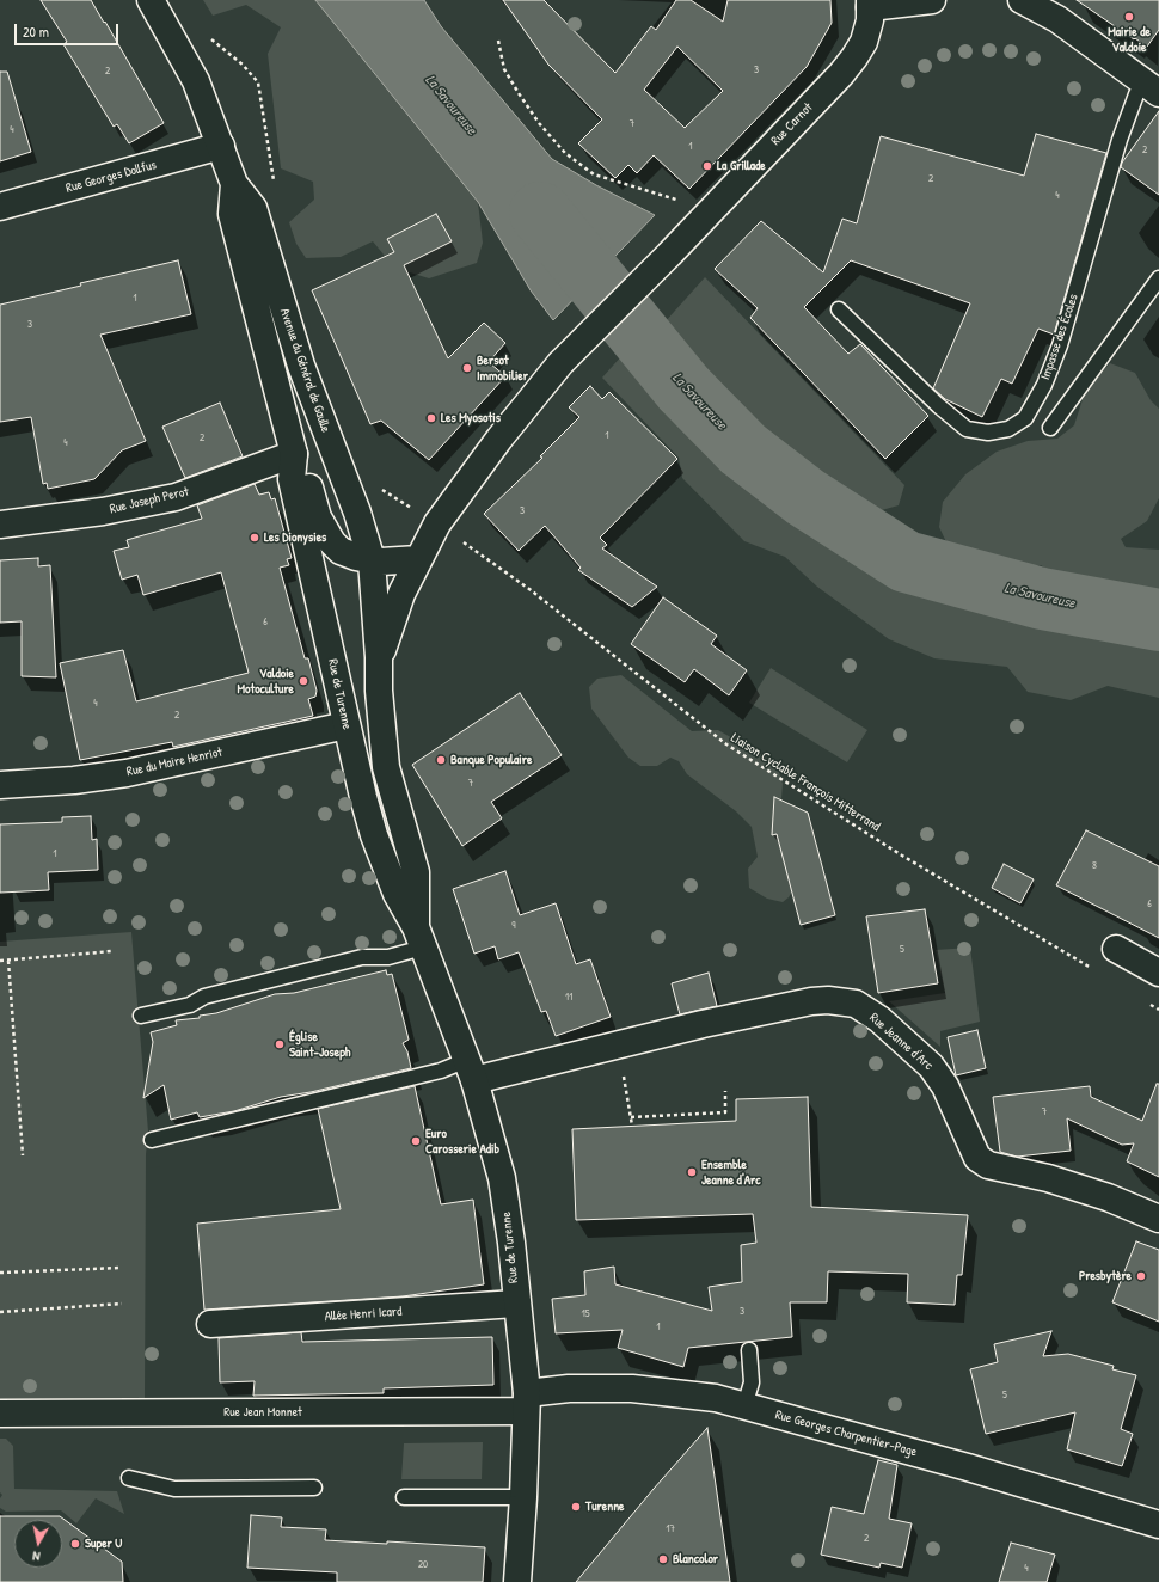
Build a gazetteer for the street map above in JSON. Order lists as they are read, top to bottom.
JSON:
{
  "streets": {
    "main road": [
      "Rue Carnot",
      "Rue Georges Dollfus",
      "Avenue du Général de Gaulle",
      "Rue Joseph Perot",
      "Rue de Turenne",
      "Rue du Maire Henriot",
      "Rue Jeanne d'Arc",
      "Allée Henri Icard",
      "Rue Jean Monnet",
      "Rue Georges Charpentier-Page"
    ],
    "lane": ["Impasse des Écoles"],
    "path": ["Liaison Cyclable François Mitterrand"]
  },
  "crossings": [
    ["Rue Georges Dollfus", "Avenue du Général de Gaulle"],
    ["Avenue du Général de Gaulle", "Rue Joseph Perot"],
    ["Avenue du Général de Gaulle", "Rue de Turenne"],
    ["Rue Joseph Perot", "Rue de Turenne"],
    ["Rue de Turenne", "Rue du Maire Henriot"],
    ["Rue de Turenne", "Rue Jeanne d'Arc"],
    ["Rue de Turenne", "Allée Henri Icard"],
    ["Rue de Turenne", "Rue Jean Monnet"],
    ["Rue de Turenne", "Rue Georges Charpentier-Page"],
    ["Rue Jean Monnet", "Rue Georges Charpentier-Page"]
  ],
  "water": ["La Savoureuse"],
  "places": [
    "Mairie de Valdoie",
    "La Grillade",
    "Bersot Immobilier",
    "Les Myosotis",
    "Les Dionysies",
    "Valdoie Motoculture",
    "Banque Populaire",
    "Église Saint-Joseph",
    "Euro Carosserie Adib",
    "Ensemble Jeanne d'Arc",
    "Presbytère",
    "Turenne",
    "Super U",
    "Blancolor"
  ],
  "house_numbers": [
    "3",
    "2",
    "7",
    "4",
    "1",
    "2",
    "2",
    "4",
    "1",
    "3",
    "1",
    "2",
    "4",
    "3",
    "6",
    "4",
    "2",
    "7",
    "1",
    "8",
    "6",
    "9",
    "5",
    "11",
    "7",
    "3",
    "15",
    "1",
    "5",
    "17",
    "2",
    "20",
    "4"
  ],
  "scale_bar": "20 m",
  "north": "bottom"
}
